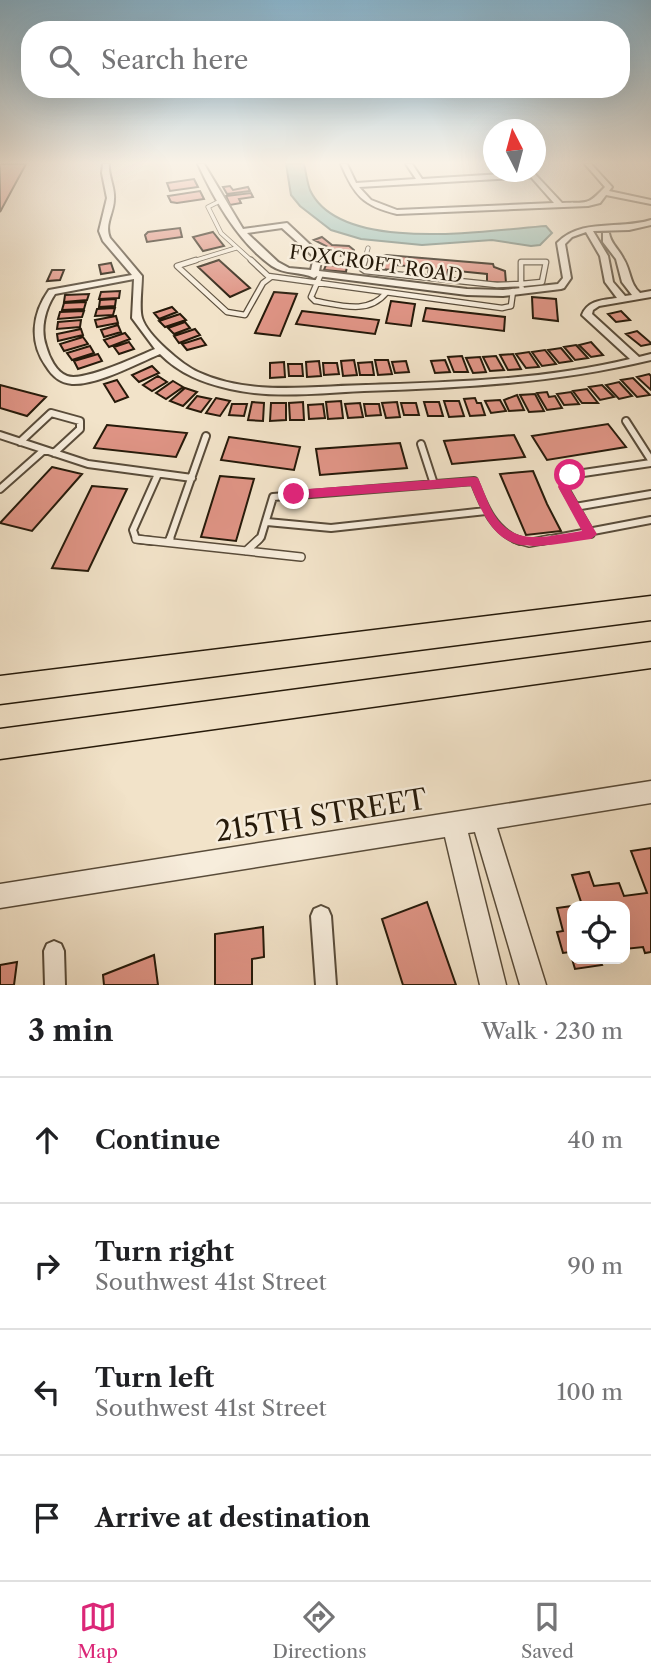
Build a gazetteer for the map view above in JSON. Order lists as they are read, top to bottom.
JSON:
{
  "streets": {
    "street": ["FOXCROFT ROAD", "215TH STREET"]
  },
  "north": "top",
  "page": {
    "search": "Search here",
    "heading": ["3 min", "Walk · 230 m"],
    "list": [
      ["Continue", "40 m"],
      ["Turn right", "Southwest 41st Street", "90 m"],
      ["Turn left", "Southwest 41st Street", "100 m"],
      "Arrive at destination"
    ],
    "nav": ["Map", "Directions", "Saved"]
  }
}
